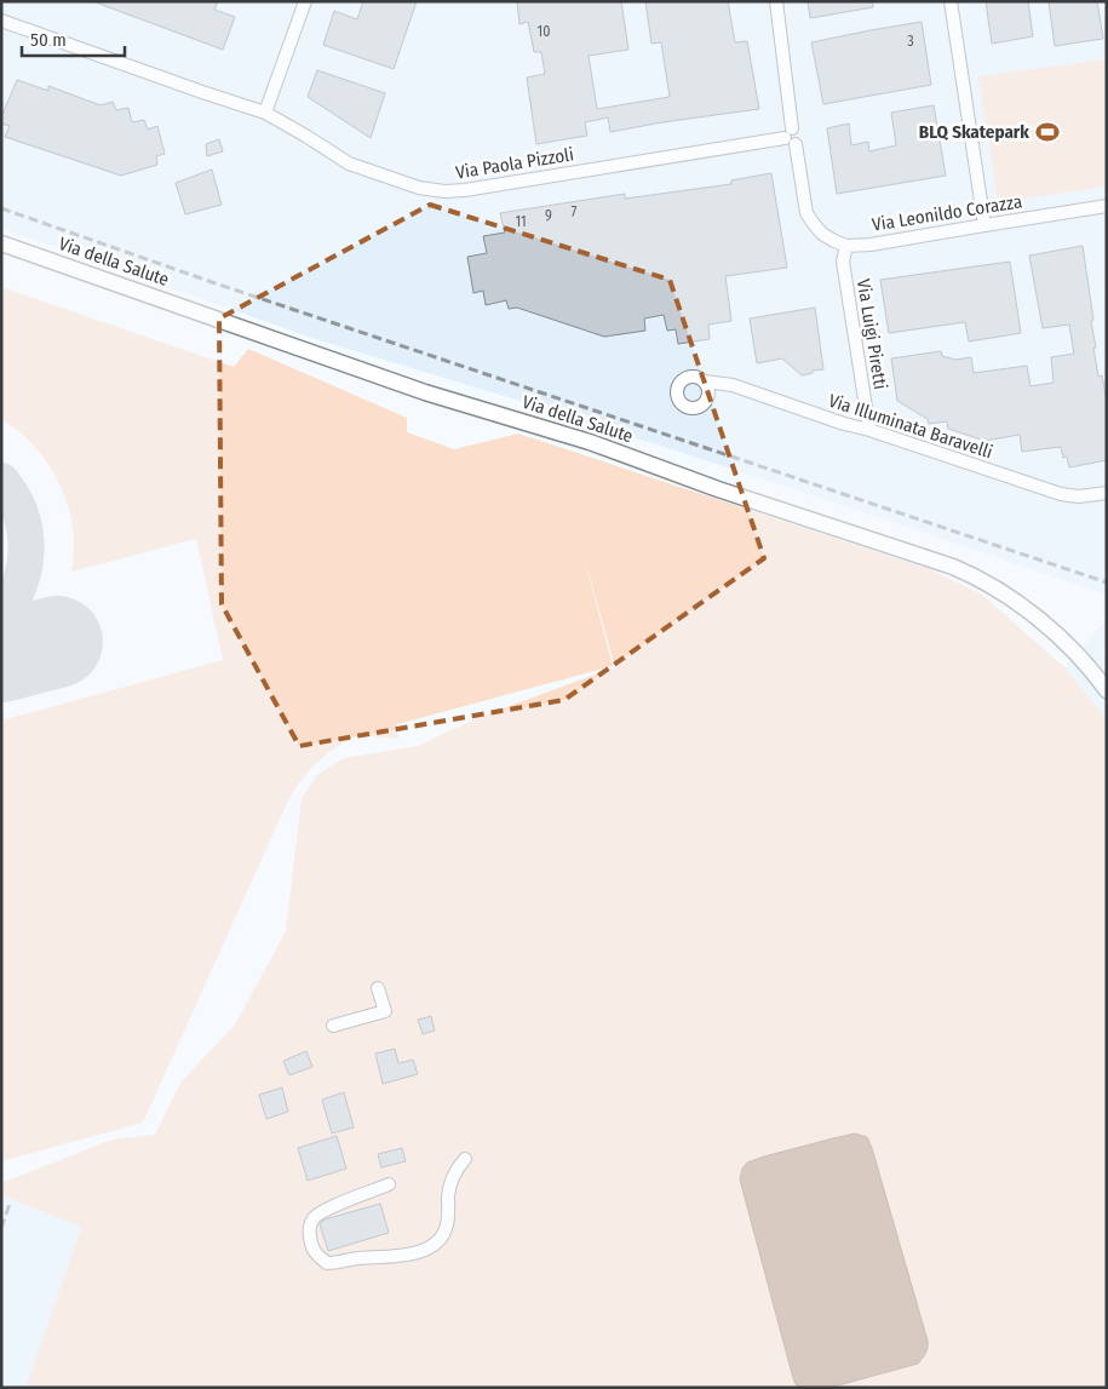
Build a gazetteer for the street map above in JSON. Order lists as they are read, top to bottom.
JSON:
{
  "streets": {
    "street": [
      "Via Paola Pizzoli",
      "Via Leonildo Corazza",
      "Via della Salute",
      "Via Luigi Piretti",
      "Via Illuminata Baravelli"
    ]
  },
  "crossings": [
    ["Via Leonildo Corazza", "Via Luigi Piretti"],
    ["Via Luigi Piretti", "Via Illuminata Baravelli"]
  ],
  "places": {
    "sports": ["BLQ Skatepark"]
  },
  "house_numbers": [
    "10",
    "3",
    "7",
    "9",
    "11"
  ],
  "scale_bar": "50 m"
}
